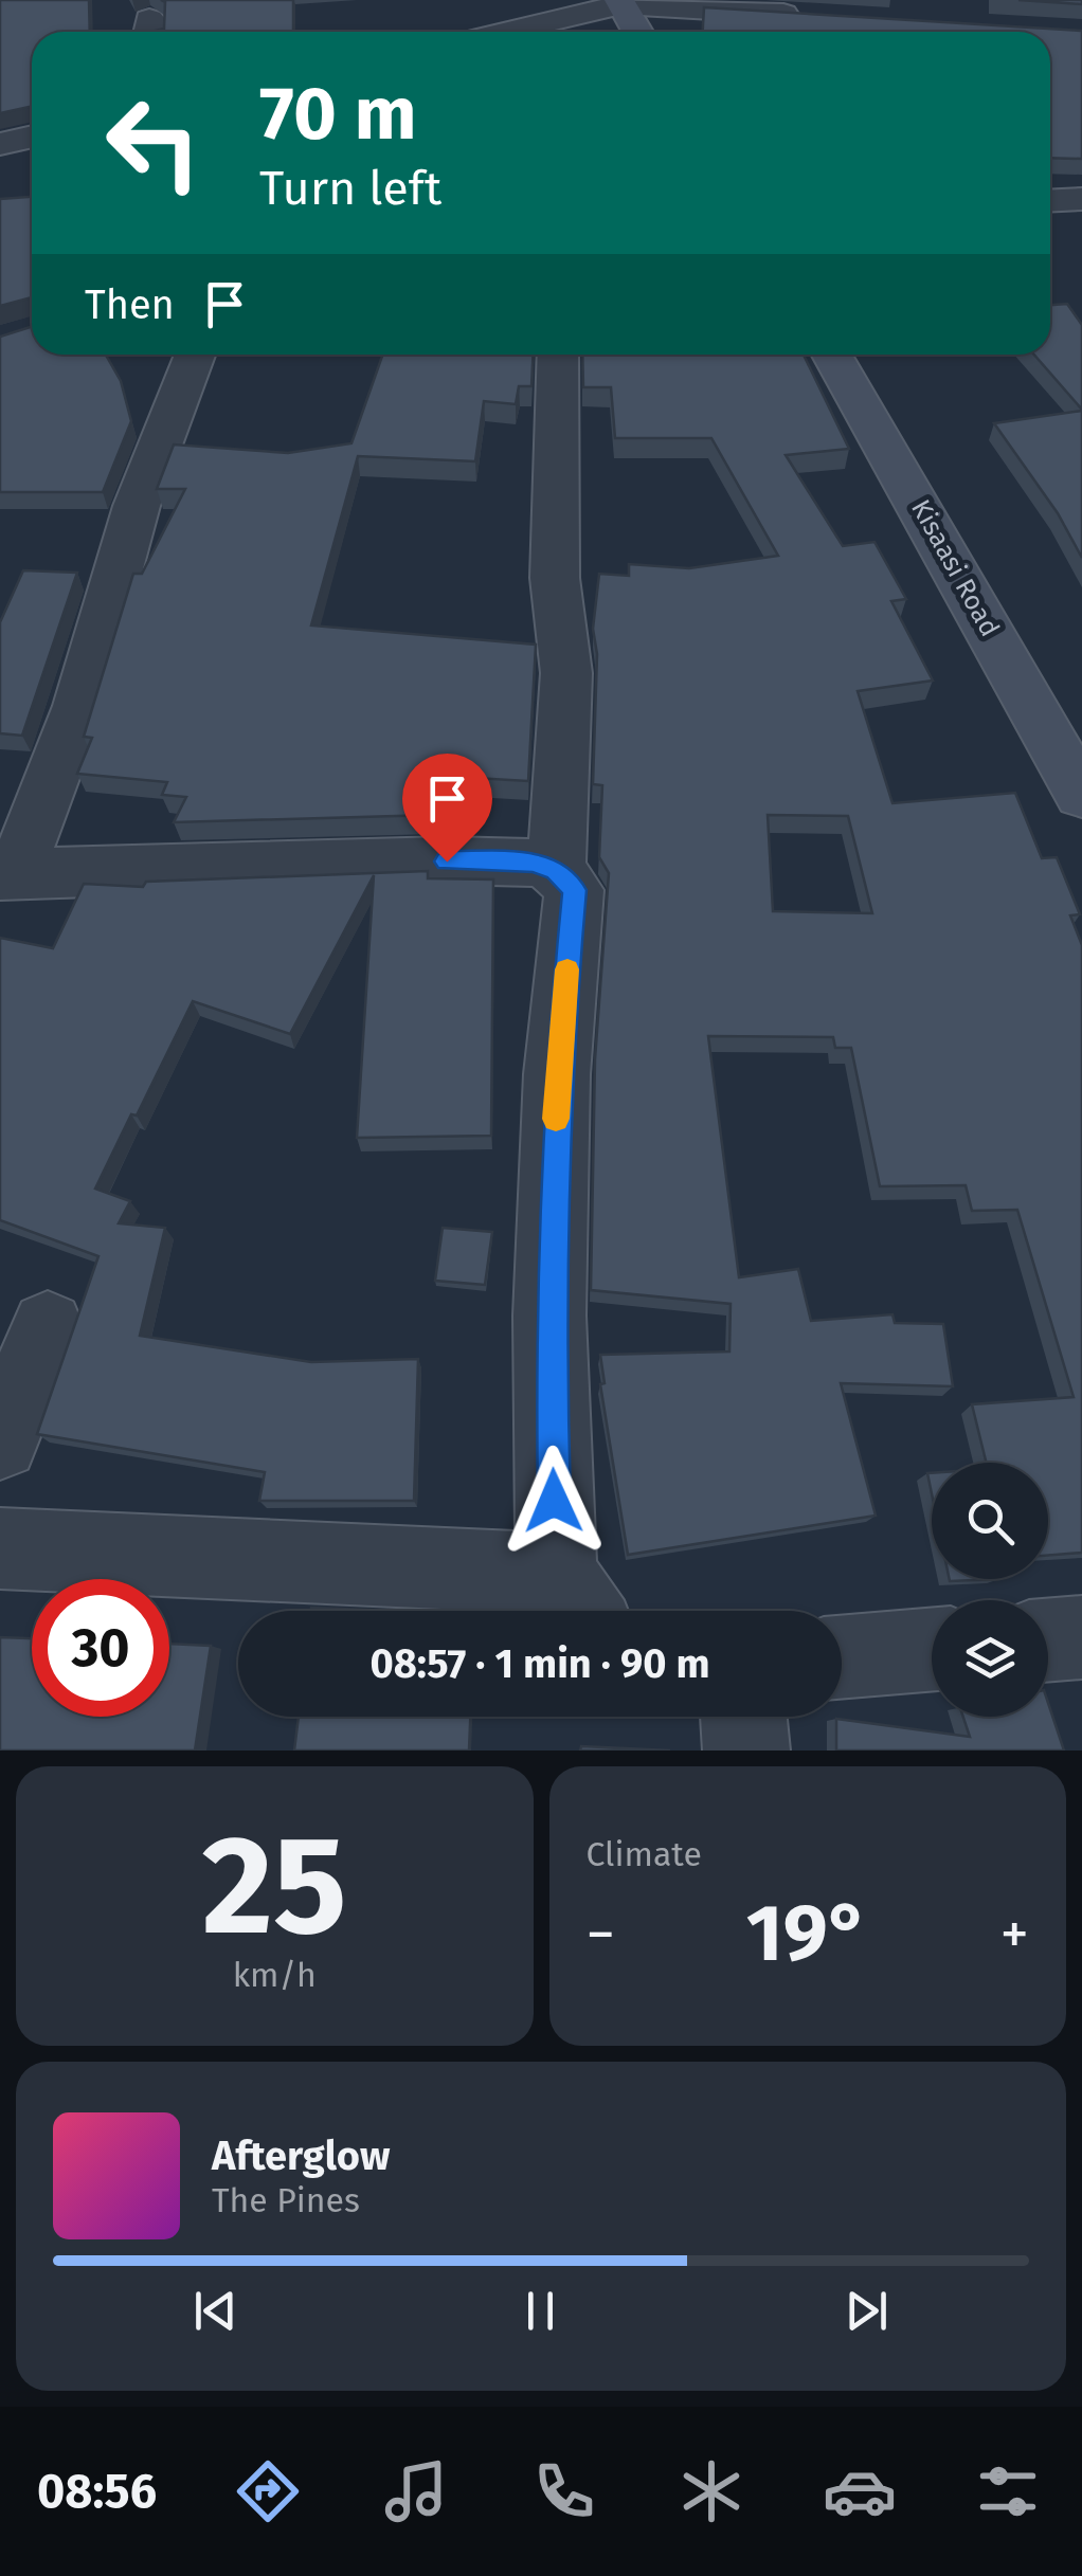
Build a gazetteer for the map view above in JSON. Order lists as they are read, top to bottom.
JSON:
{
  "streets": {
    "main road": ["Kisaasi Road"]
  },
  "page": {
    "turn": ["70 m", "Turn left"],
    "then": "Then",
    "limit": "30",
    "trip": "08:57 · 1 min · 90 m",
    "tile": [
      ["25", "km/h"],
      "Climate"
    ],
    "heat": ["−", "19°", "+"],
    "song": ["Afterglow", "The Pines"],
    "tabs": "08:56"
  }
}
